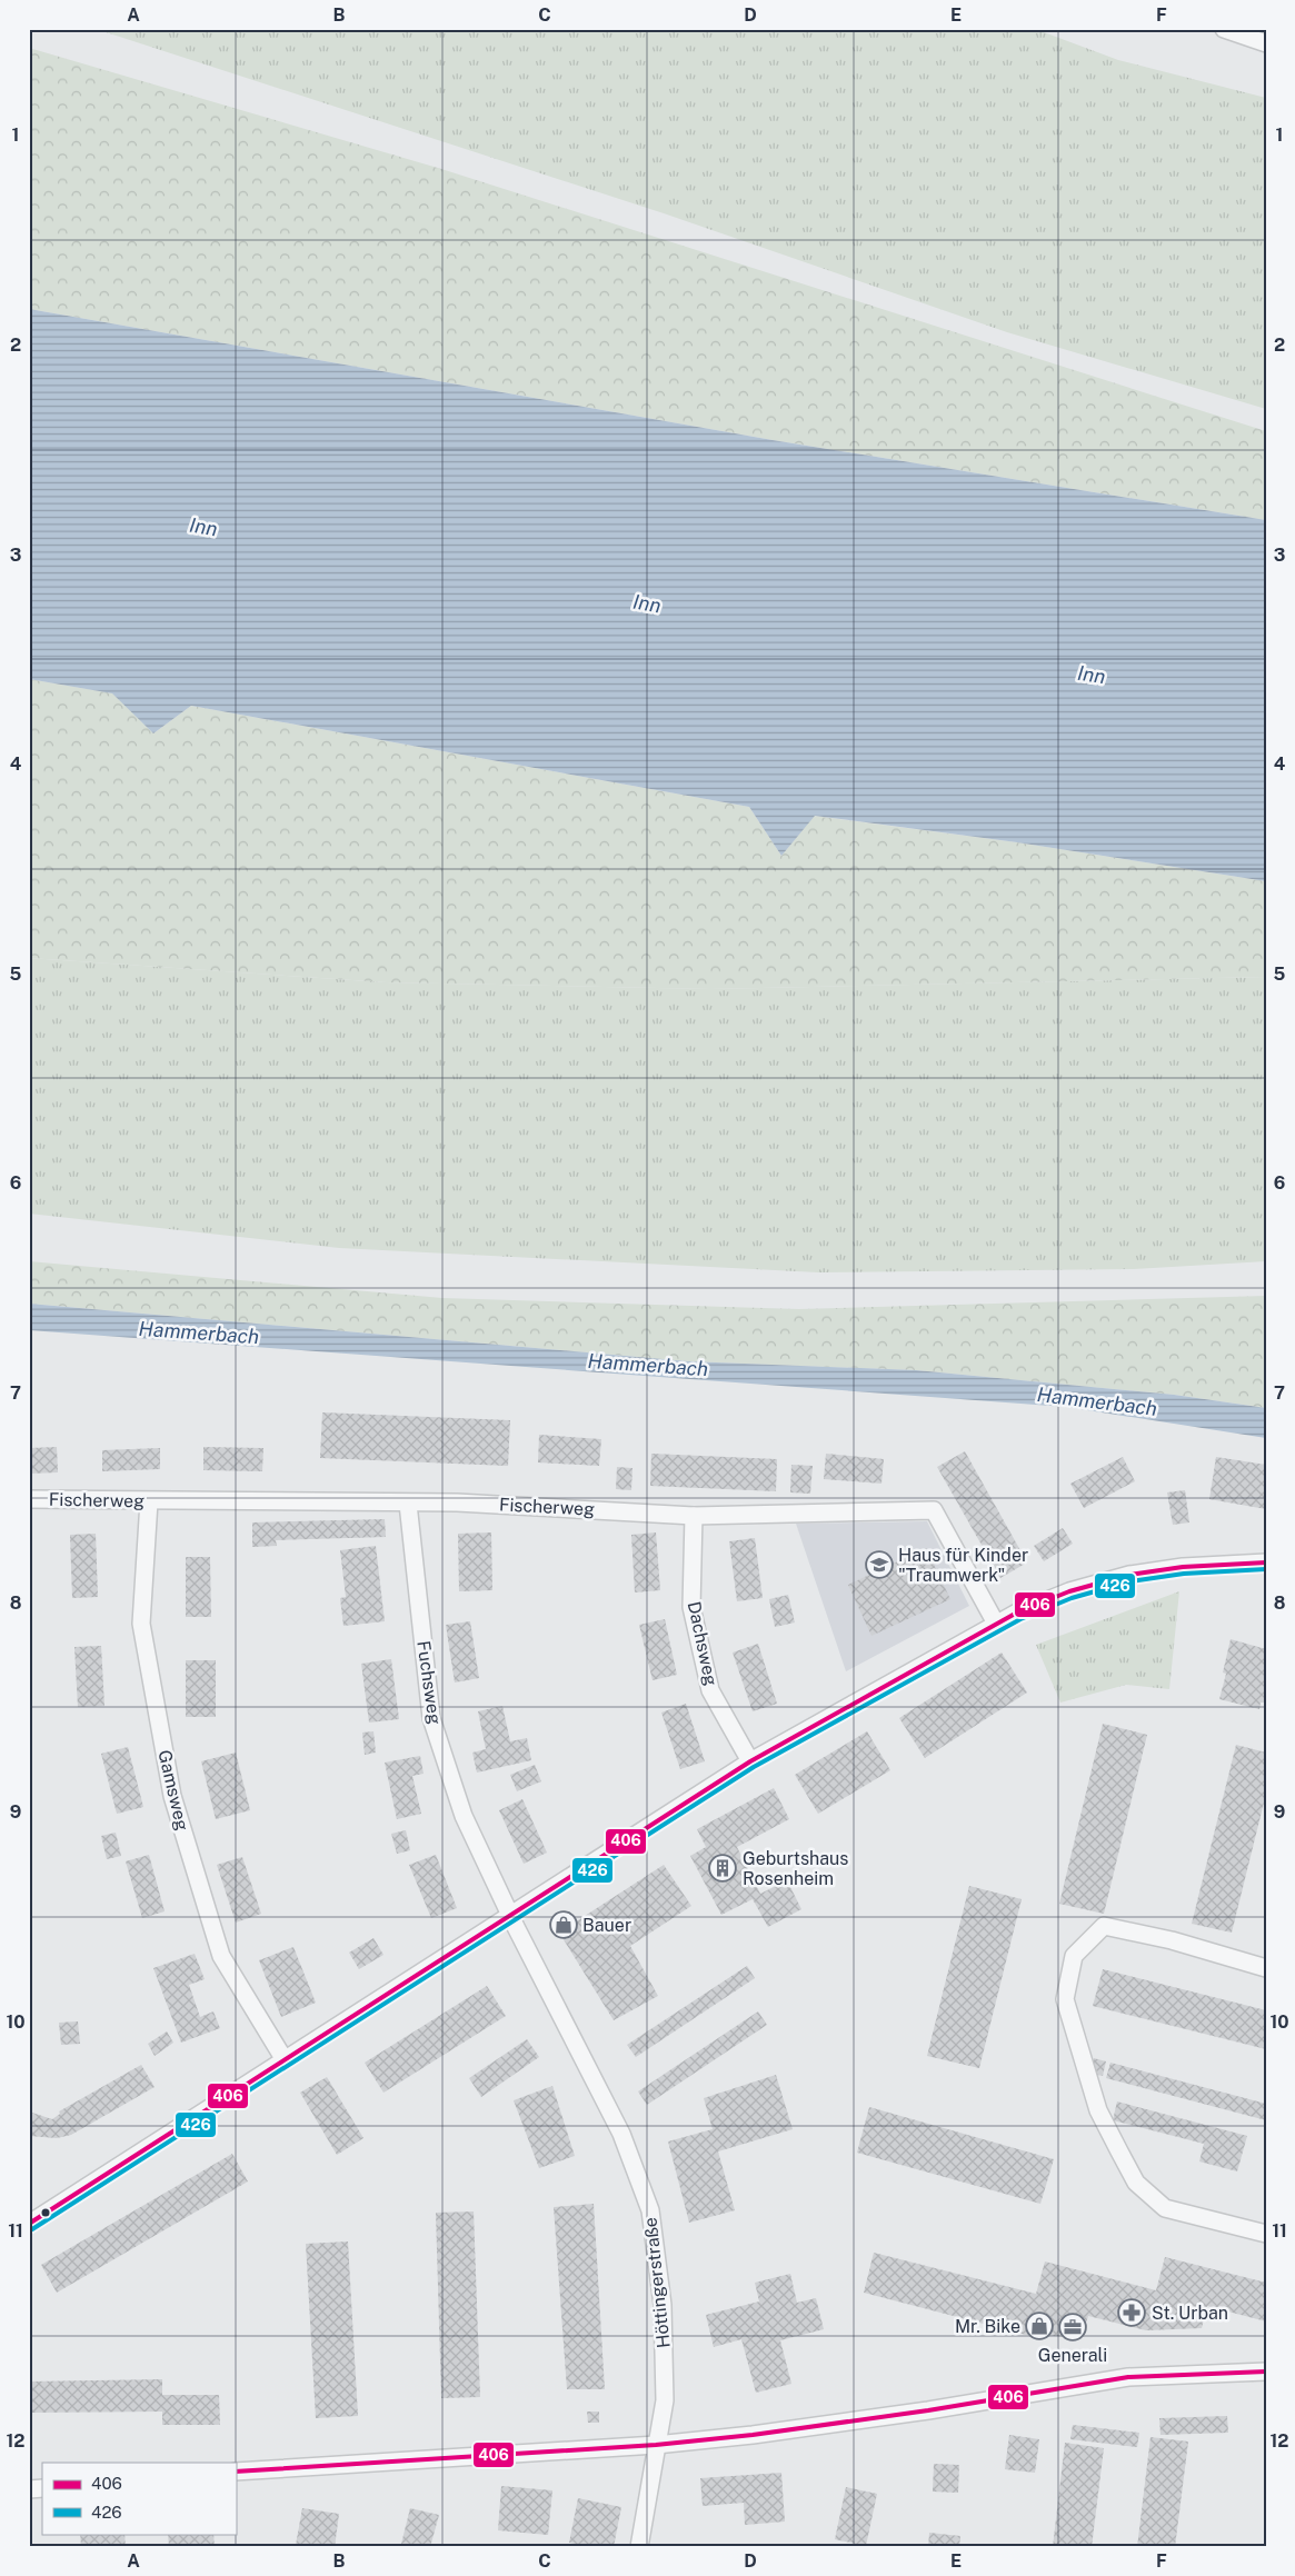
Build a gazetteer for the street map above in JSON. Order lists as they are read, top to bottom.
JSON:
{
  "streets": {
    "street": [
      "Fischerweg",
      "Dachsweg",
      "Fuchsweg",
      "Gamsweg",
      "Höttingerstraße"
    ]
  },
  "crossings": [
    ["Fischerweg", "Dachsweg"],
    ["Fischerweg", "Fuchsweg"],
    ["Fischerweg", "Gamsweg"],
    ["Fuchsweg", "Höttingerstraße"]
  ],
  "water": ["Inn", "Hammerbach"],
  "places": {
    "school or university": ["Haus für Kinder \"Traumwerk\""],
    "building": ["Geburtshaus Rosenheim"],
    "shop": ["Bauer", "Mr. Bike"],
    "pharmacy": ["St. Urban"],
    "office": ["Generali"]
  },
  "lines": ["transit line 406", "transit line 426"],
  "legend": ["406", "426"],
  "grid": {
    "columns": [
      "A",
      "B",
      "C",
      "D",
      "E",
      "F"
    ],
    "rows": [
      "1",
      "2",
      "3",
      "4",
      "5",
      "6",
      "7",
      "8",
      "9",
      "10",
      "11",
      "12"
    ]
  }
}
